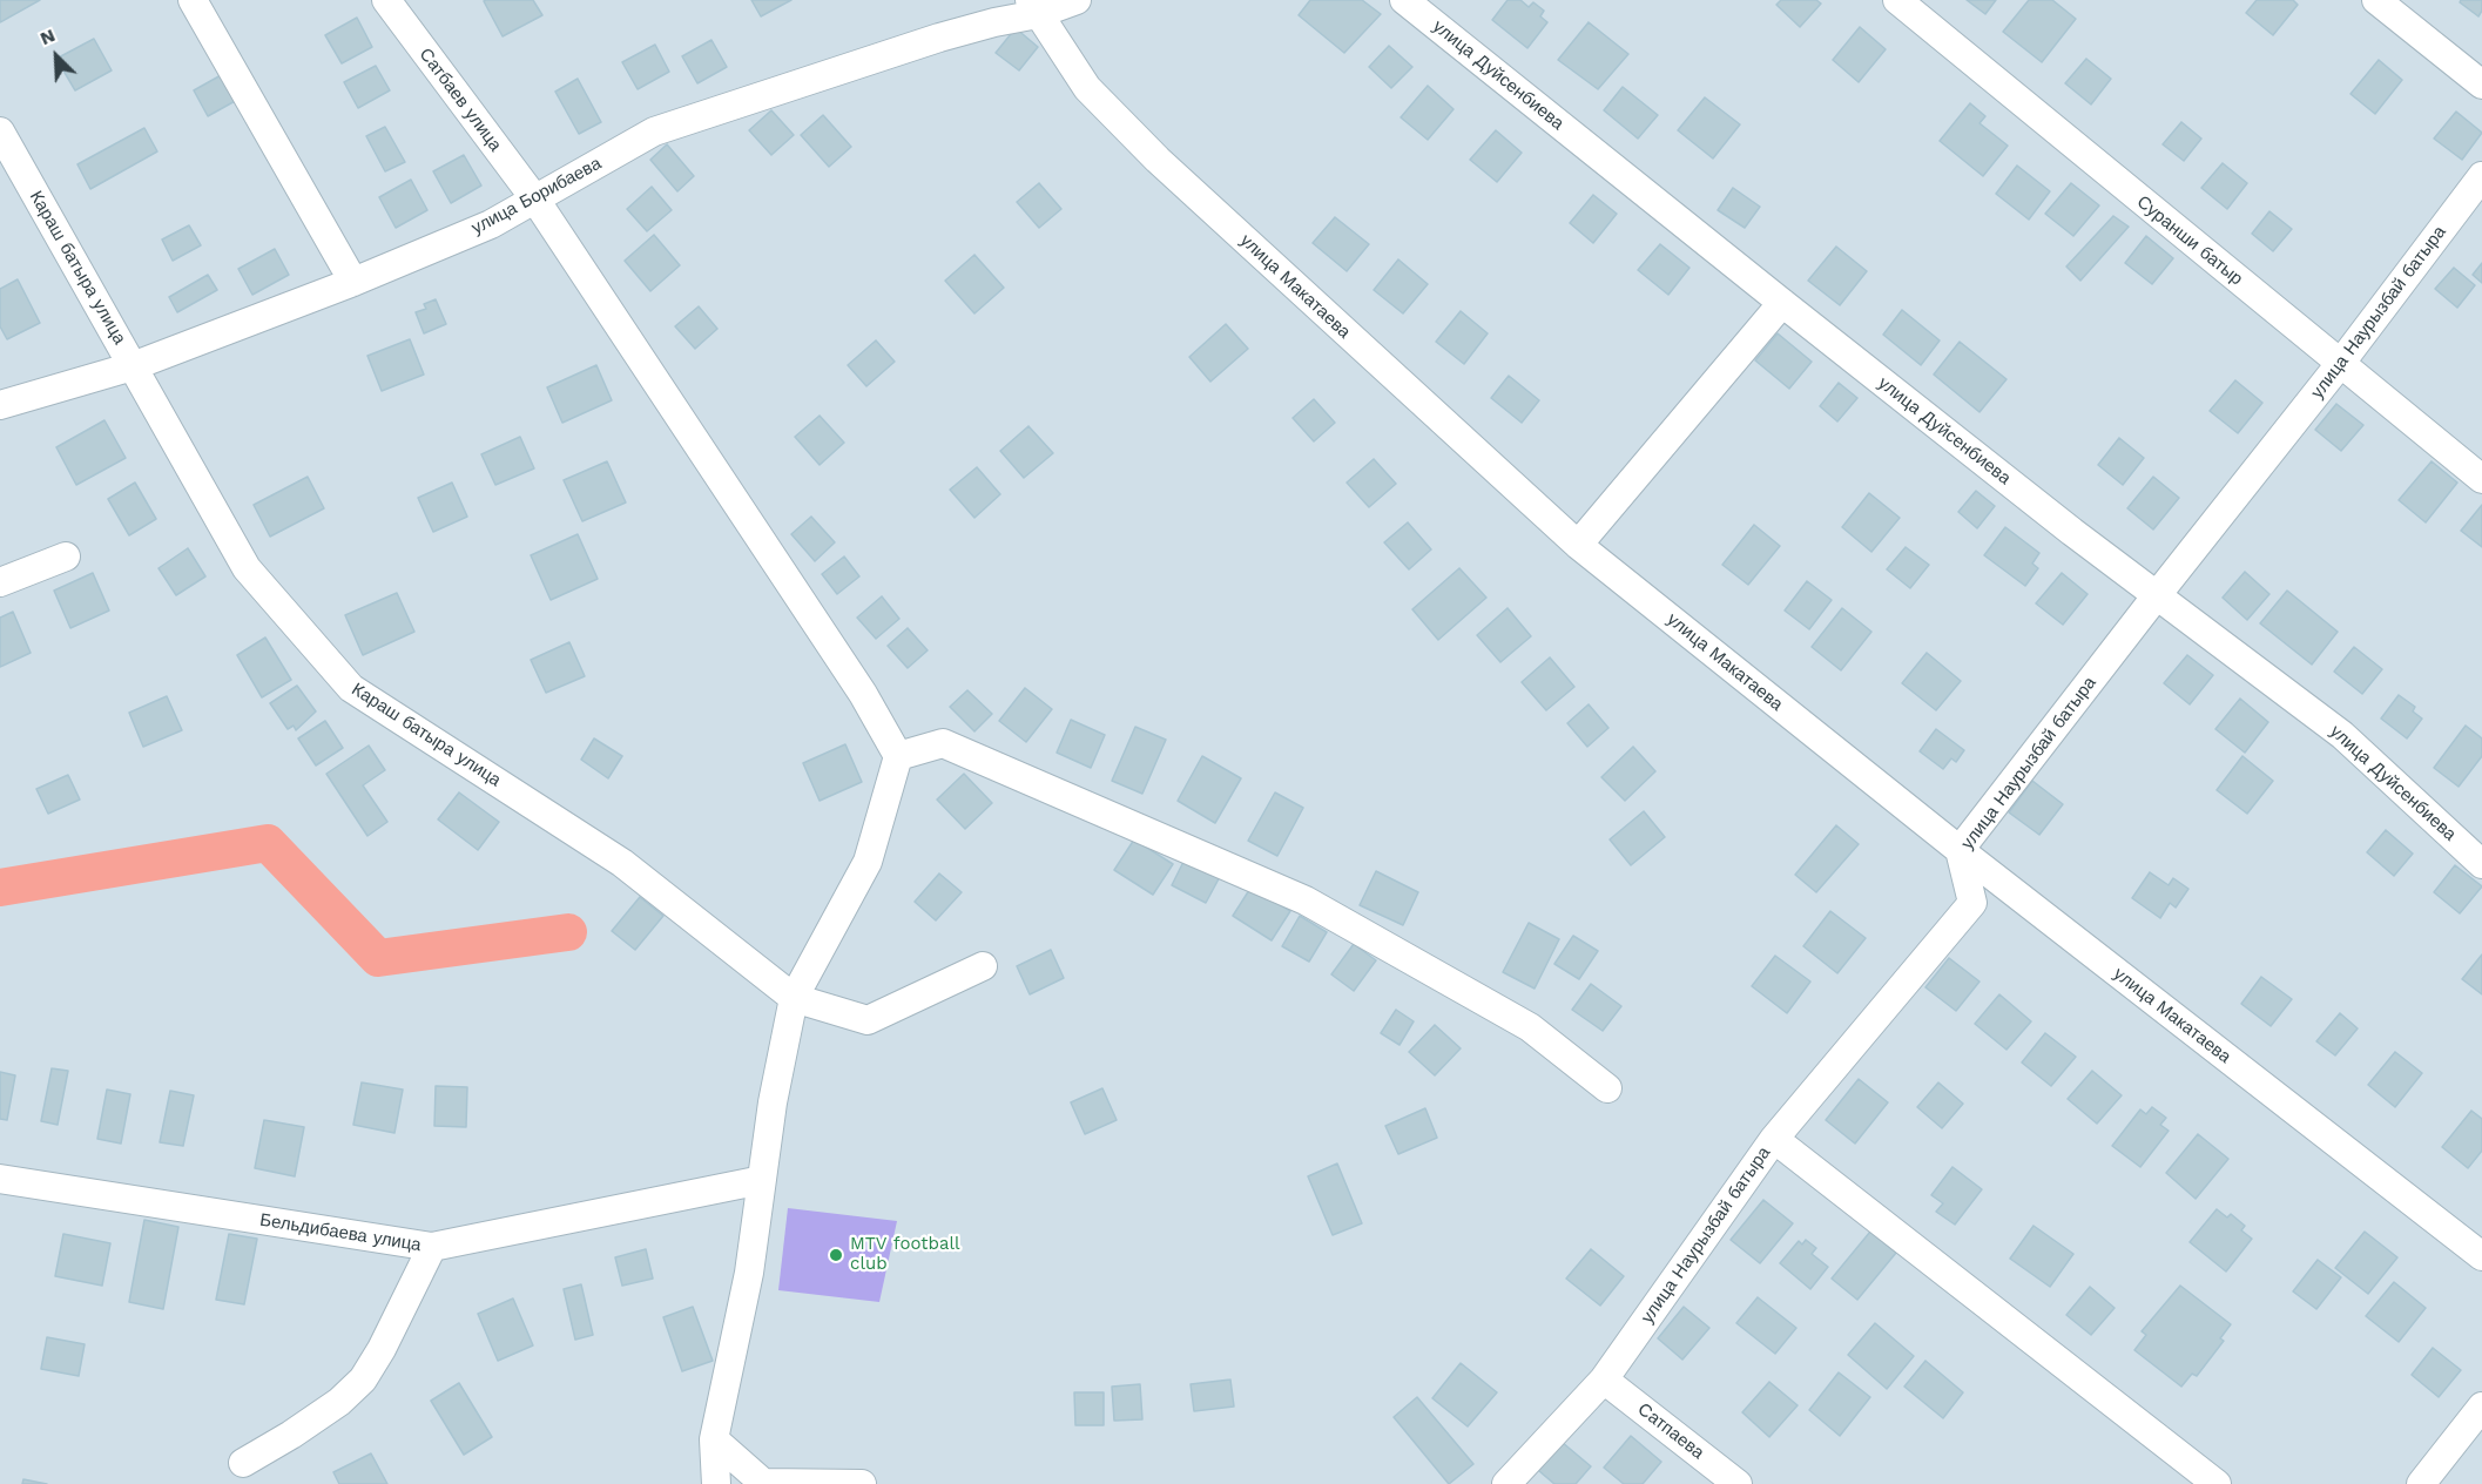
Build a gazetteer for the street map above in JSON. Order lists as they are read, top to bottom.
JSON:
{
  "streets": {
    "street": [
      "улица Дуйсенбиева",
      "Сатбаев улица",
      "улица Борибаева",
      "Суранши батыр",
      "Караш батыра улица",
      "улица Макатаева",
      "улица Наурызбай батыра",
      "Бельдибаева улица",
      "Сатпаева"
    ]
  },
  "crossings": [
    ["улица Дуйсенбиева", "улица Наурызбай батыра"],
    ["Сатбаев улица", "улица Борибаева"],
    ["улица Борибаева", "Караш батыра улица"],
    ["улица Борибаева", "улица Макатаева"],
    ["Суранши батыр", "улица Наурызбай батыра"],
    ["улица Макатаева", "улица Наурызбай батыра"],
    ["улица Наурызбай батыра", "Сатпаева"]
  ],
  "places": ["MTV football club"],
  "north": "top left"
}
